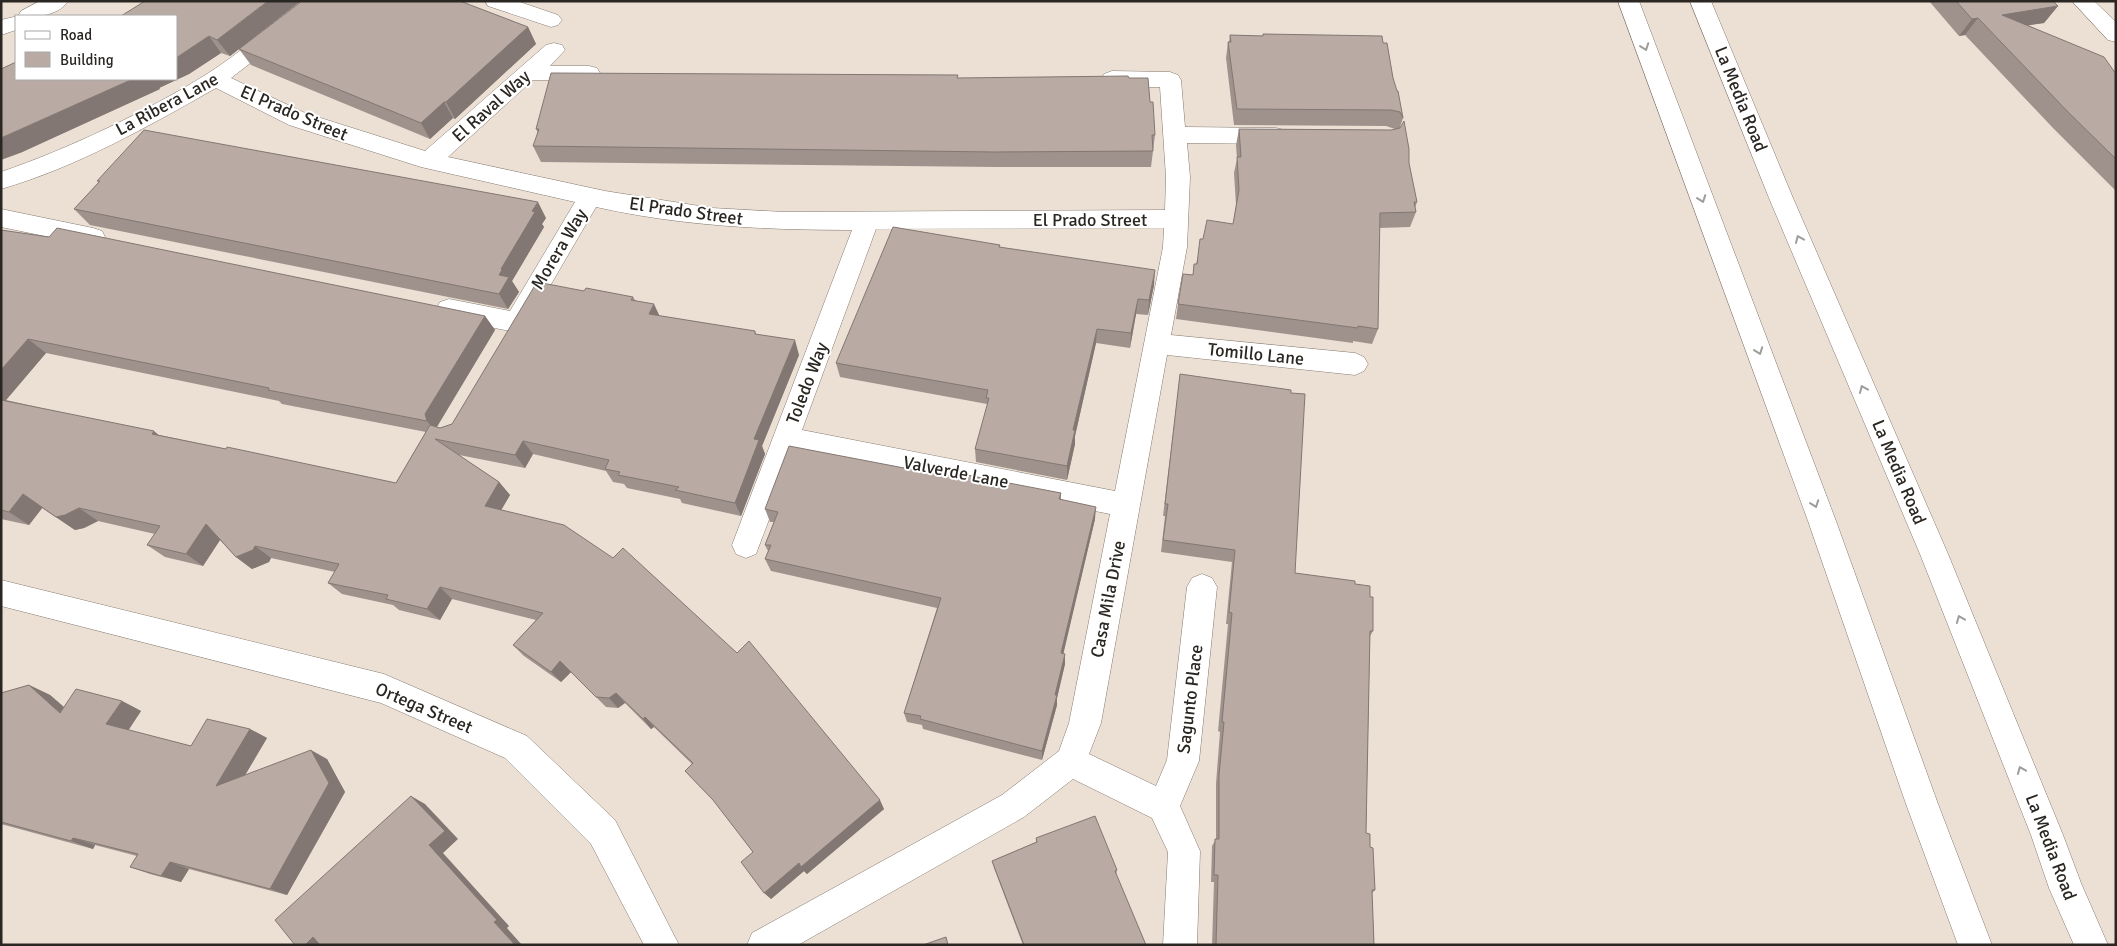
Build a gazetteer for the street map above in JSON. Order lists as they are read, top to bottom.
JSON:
{
  "streets": {
    "street": [
      "La Media Road",
      "La Ribera Lane",
      "El Raval Way",
      "El Prado Street",
      "Morera Way",
      "Tomillo Lane",
      "Toledo Way",
      "Valverde Lane",
      "Casa Mila Drive",
      "Sagunto Place",
      "Ortega Street"
    ]
  },
  "crossings": [
    ["La Ribera Lane", "El Prado Street"],
    ["El Raval Way", "El Prado Street"],
    ["El Prado Street", "Morera Way"],
    ["El Prado Street", "Toledo Way"],
    ["El Prado Street", "Casa Mila Drive"],
    ["Tomillo Lane", "Casa Mila Drive"],
    ["Toledo Way", "Valverde Lane"],
    ["Valverde Lane", "Casa Mila Drive"]
  ],
  "legend": ["Road", "Building"]
}
